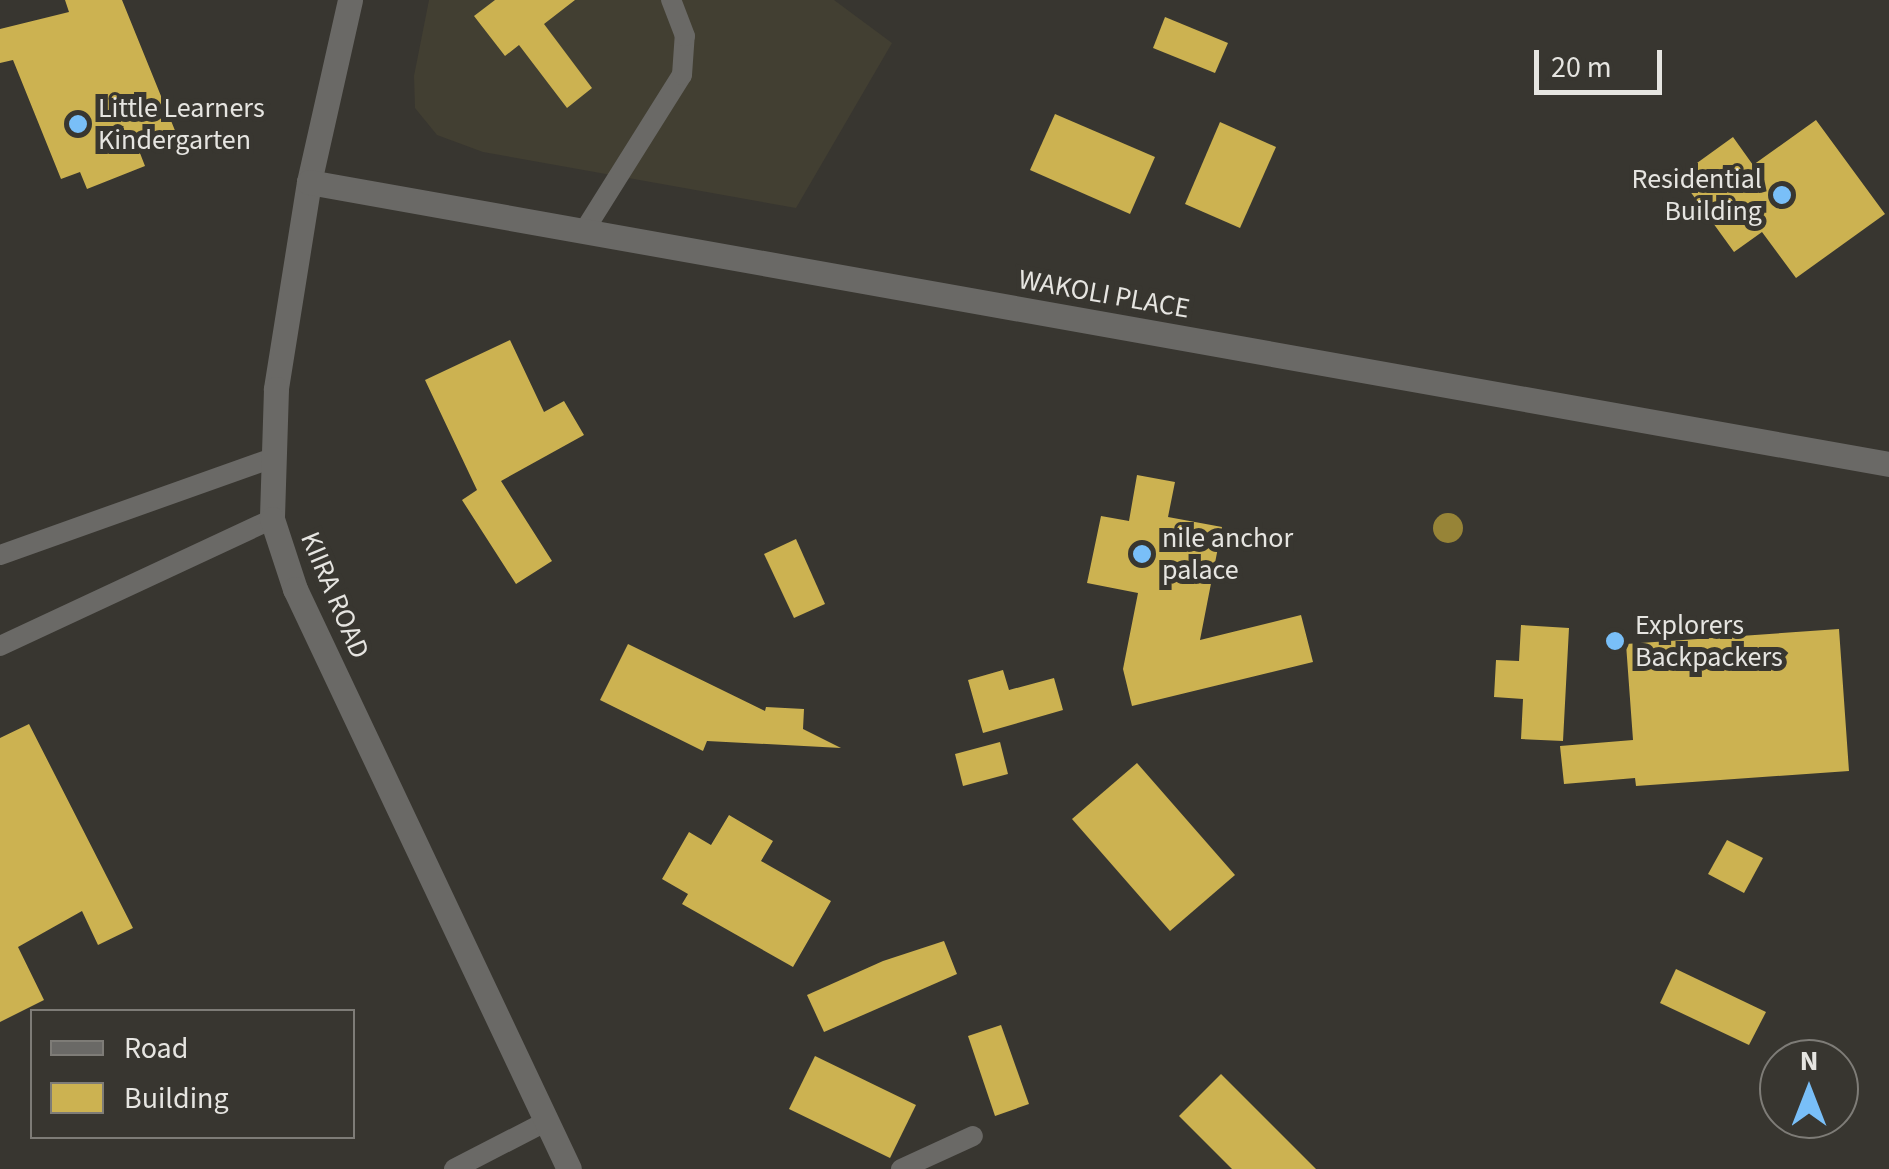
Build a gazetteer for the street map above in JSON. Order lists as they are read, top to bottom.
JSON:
{
  "streets": {
    "street": ["WAKOLI PLACE", "KIIRA ROAD"]
  },
  "crossings": [
    ["WAKOLI PLACE", "KIIRA ROAD"]
  ],
  "places": [
    "Little Learners Kindergarten",
    "Residential Building",
    "nile anchor palace",
    "Explorers Backpackers"
  ],
  "legend": ["Road", "Building"],
  "scale_bar": "20 m",
  "north": "top"
}
